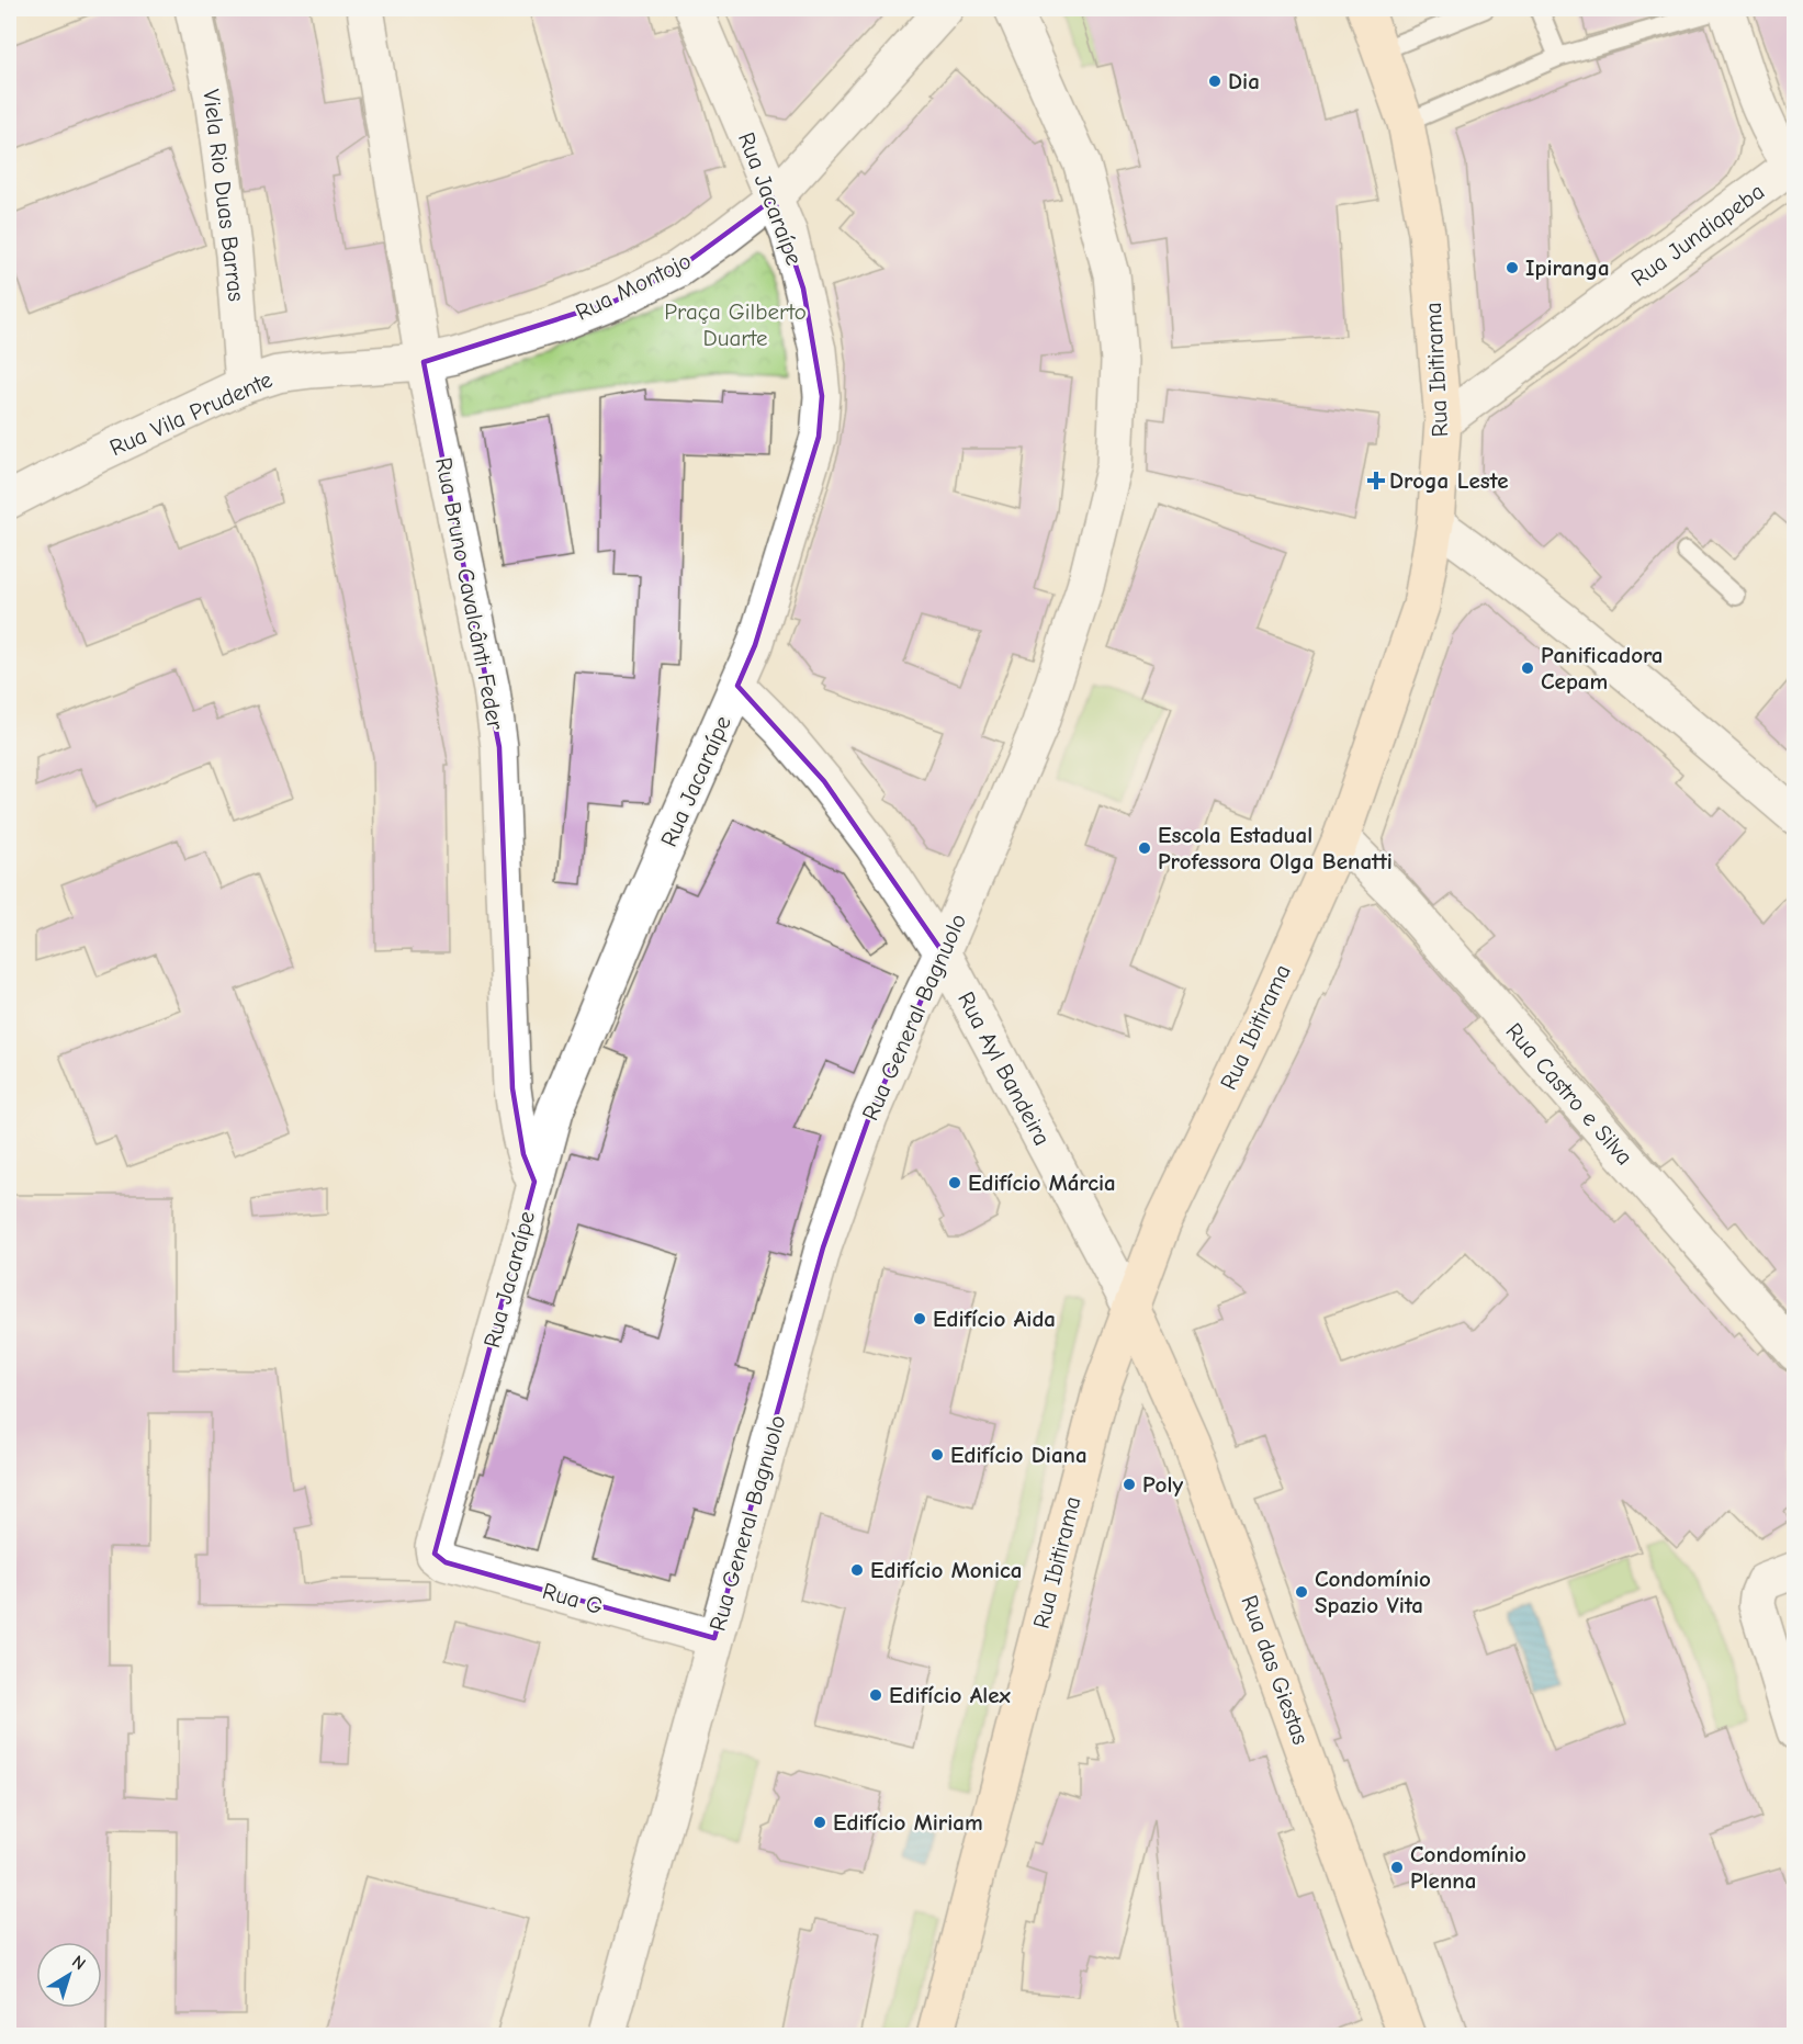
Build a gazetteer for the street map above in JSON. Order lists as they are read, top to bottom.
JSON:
{
  "streets": {
    "main road": ["Rua Ibitirama", "Rua das Giestas"],
    "street": [
      "Viela Rio Duas Barras",
      "Rua Jacaraípe",
      "Rua Jundiapeba",
      "Rua Montojo",
      "Rua Vila Prudente",
      "Rua Bruno Cavalcânti Feder",
      "Rua General Bagnuolo",
      "Rua Ayl Bandeira",
      "Rua Castro e Silva",
      "Rua G"
    ]
  },
  "crossings": [
    ["Viela Rio Duas Barras", "Rua Vila Prudente"],
    ["Rua Jacaraípe", "Rua Montojo"],
    ["Rua Jacaraípe", "Rua Bruno Cavalcânti Feder"],
    ["Rua Jacaraípe", "Rua Ayl Bandeira"],
    ["Rua Jacaraípe", "Rua G"],
    ["Rua Jundiapeba", "Rua Ibitirama"],
    ["Rua Montojo", "Rua Vila Prudente"],
    ["Rua Montojo", "Rua Bruno Cavalcânti Feder"],
    ["Rua Ibitirama", "Rua Ayl Bandeira"],
    ["Rua Ibitirama", "Rua Castro e Silva"],
    ["Rua Ibitirama", "Rua das Giestas"],
    ["Rua Vila Prudente", "Rua Bruno Cavalcânti Feder"],
    ["Rua General Bagnuolo", "Rua Ayl Bandeira"],
    ["Rua General Bagnuolo", "Rua G"],
    ["Rua Ayl Bandeira", "Rua das Giestas"]
  ],
  "parks": ["Praça Gilberto Duarte"],
  "places": {
    "other": [
      "Dia",
      "Ipiranga",
      "Panificadora Cepam",
      "Escola Estadual Professora Olga Benatti",
      "Edifício Márcia",
      "Edifício Aida",
      "Edifício Diana",
      "Poly",
      "Edifício Monica",
      "Condomínio Spazio Vita",
      "Edifício Alex",
      "Edifício Miriam",
      "Condomínio Plenna"
    ],
    "health": ["Droga Leste"]
  },
  "north": "top right"
}
